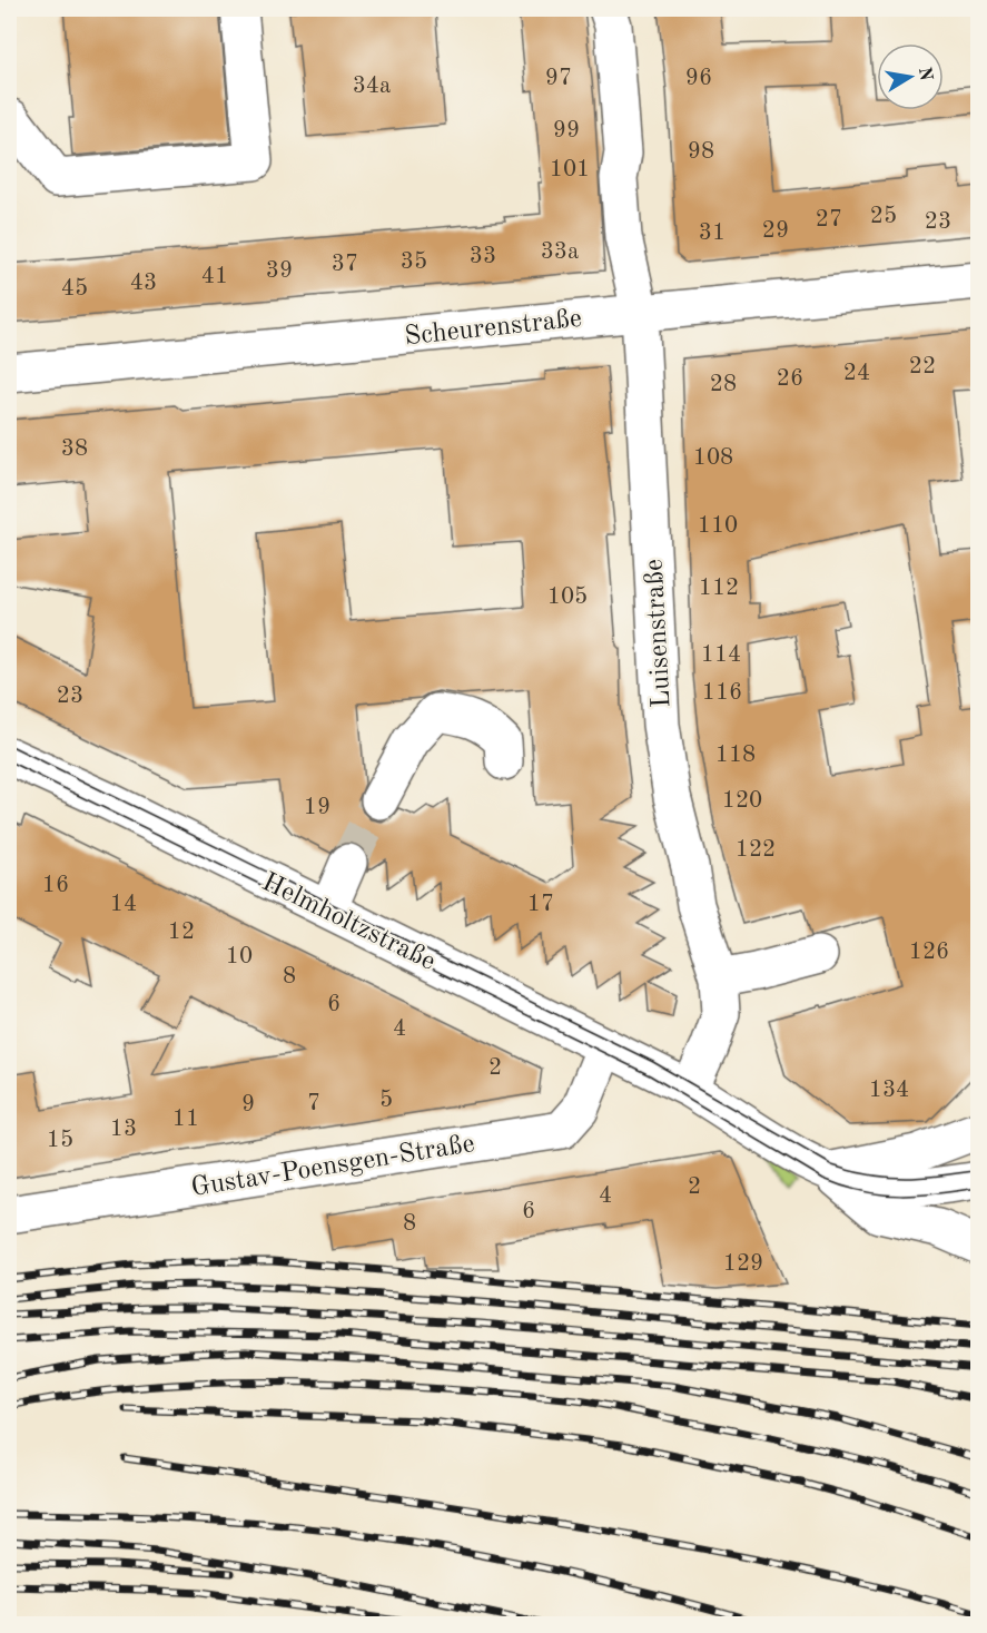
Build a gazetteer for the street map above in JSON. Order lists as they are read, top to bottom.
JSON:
{
  "streets": {
    "street": [
      "Scheurenstraße",
      "Luisenstraße",
      "Helmholtzstraße",
      "Gustav-Poensgen-Straße"
    ]
  },
  "crossings": [
    ["Scheurenstraße", "Luisenstraße"],
    ["Luisenstraße", "Helmholtzstraße"],
    ["Helmholtzstraße", "Gustav-Poensgen-Straße"]
  ],
  "house_numbers": [
    "97",
    "96",
    "34a",
    "99",
    "98",
    "101",
    "25",
    "27",
    "23",
    "29",
    "31",
    "33a",
    "33",
    "35",
    "37",
    "39",
    "41",
    "43",
    "45",
    "22",
    "24",
    "26",
    "28",
    "38",
    "108",
    "110",
    "112",
    "105",
    "114",
    "116",
    "23",
    "118",
    "120",
    "19",
    "122",
    "16",
    "14",
    "17",
    "12",
    "126",
    "10",
    "8",
    "6",
    "4",
    "2",
    "134",
    "5",
    "7",
    "9",
    "11",
    "13",
    "15",
    "2",
    "4",
    "6",
    "8",
    "129"
  ],
  "north": "right"
}
